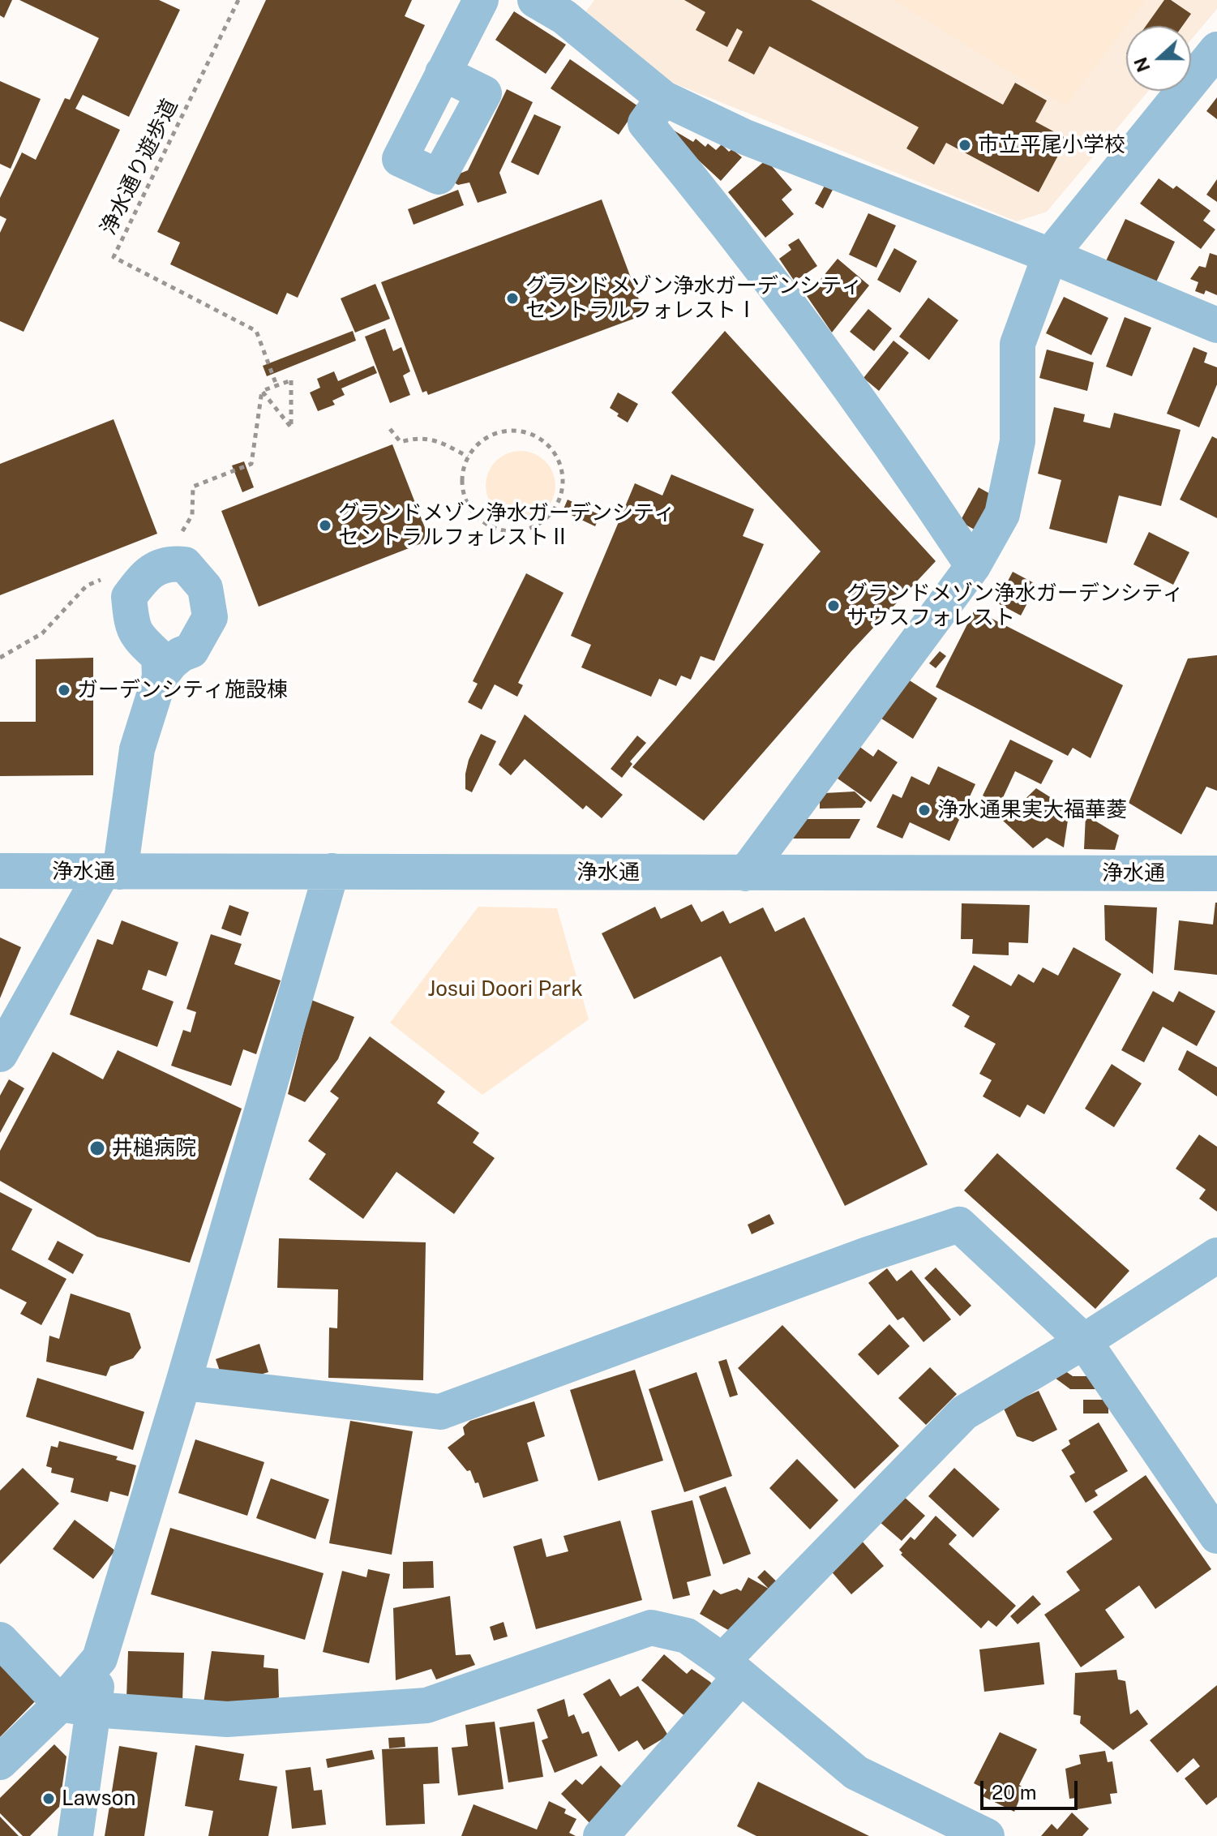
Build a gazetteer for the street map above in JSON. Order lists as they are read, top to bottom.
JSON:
{
  "streets": {
    "street": ["浄水通"],
    "path": ["浄水通り遊歩道"]
  },
  "parks": ["Josui Doori Park"],
  "places": [
    "市立平尾小学校",
    "グランドメゾン浄水ガーデンシティ セントラルフォレストⅠ",
    "グランドメゾン浄水ガーデンシティ セントラルフォレストⅡ",
    "グランドメゾン浄水ガーデンシティ サウスフォレスト",
    "ガーデンシティ施設棟",
    "浄水通果実大福華菱",
    "井槌病院",
    "Lawson"
  ],
  "scale_bar": "20 m",
  "north": "left"
}
